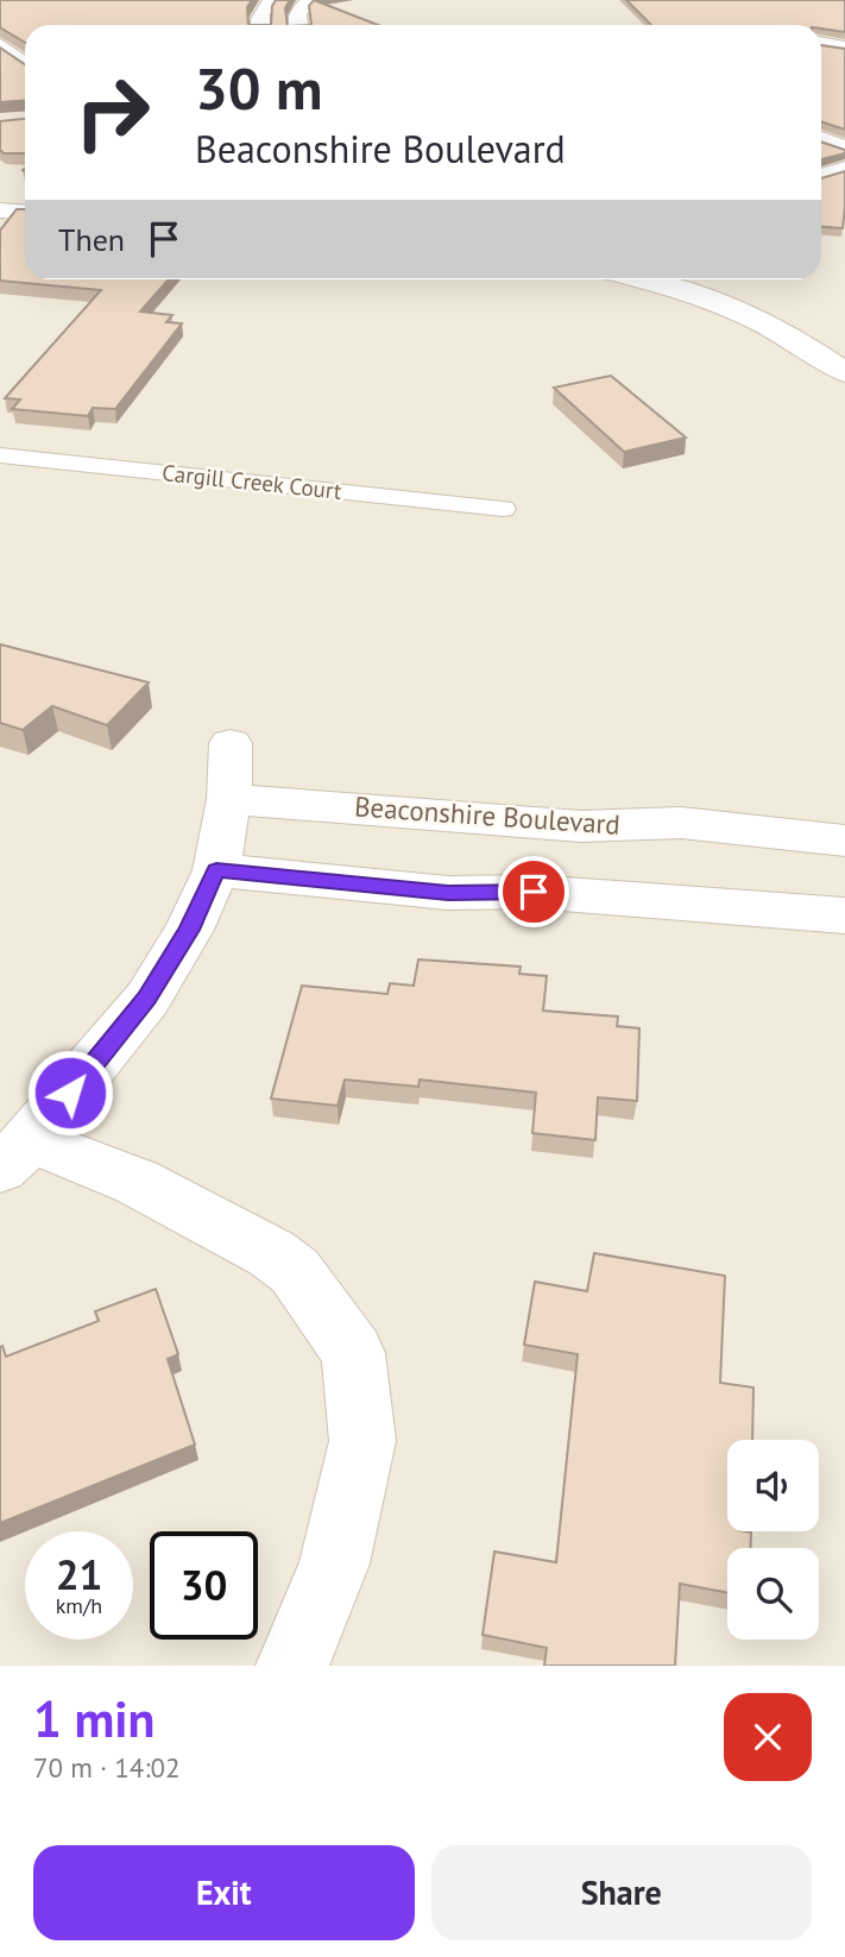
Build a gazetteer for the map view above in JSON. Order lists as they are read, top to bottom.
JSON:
{
  "streets": {
    "street": ["Beaconshire Boulevard"],
    "lane": ["Cargill Creek Court"]
  },
  "page": {
    "turn": ["30 m", "Beaconshire Boulevard"],
    "then": "Then",
    "speed": "21 km/h",
    "limit": "30",
    "heading": ["1 min", "70 m · 14:02"],
    "buttons": ["Exit", "Share"]
  }
}
